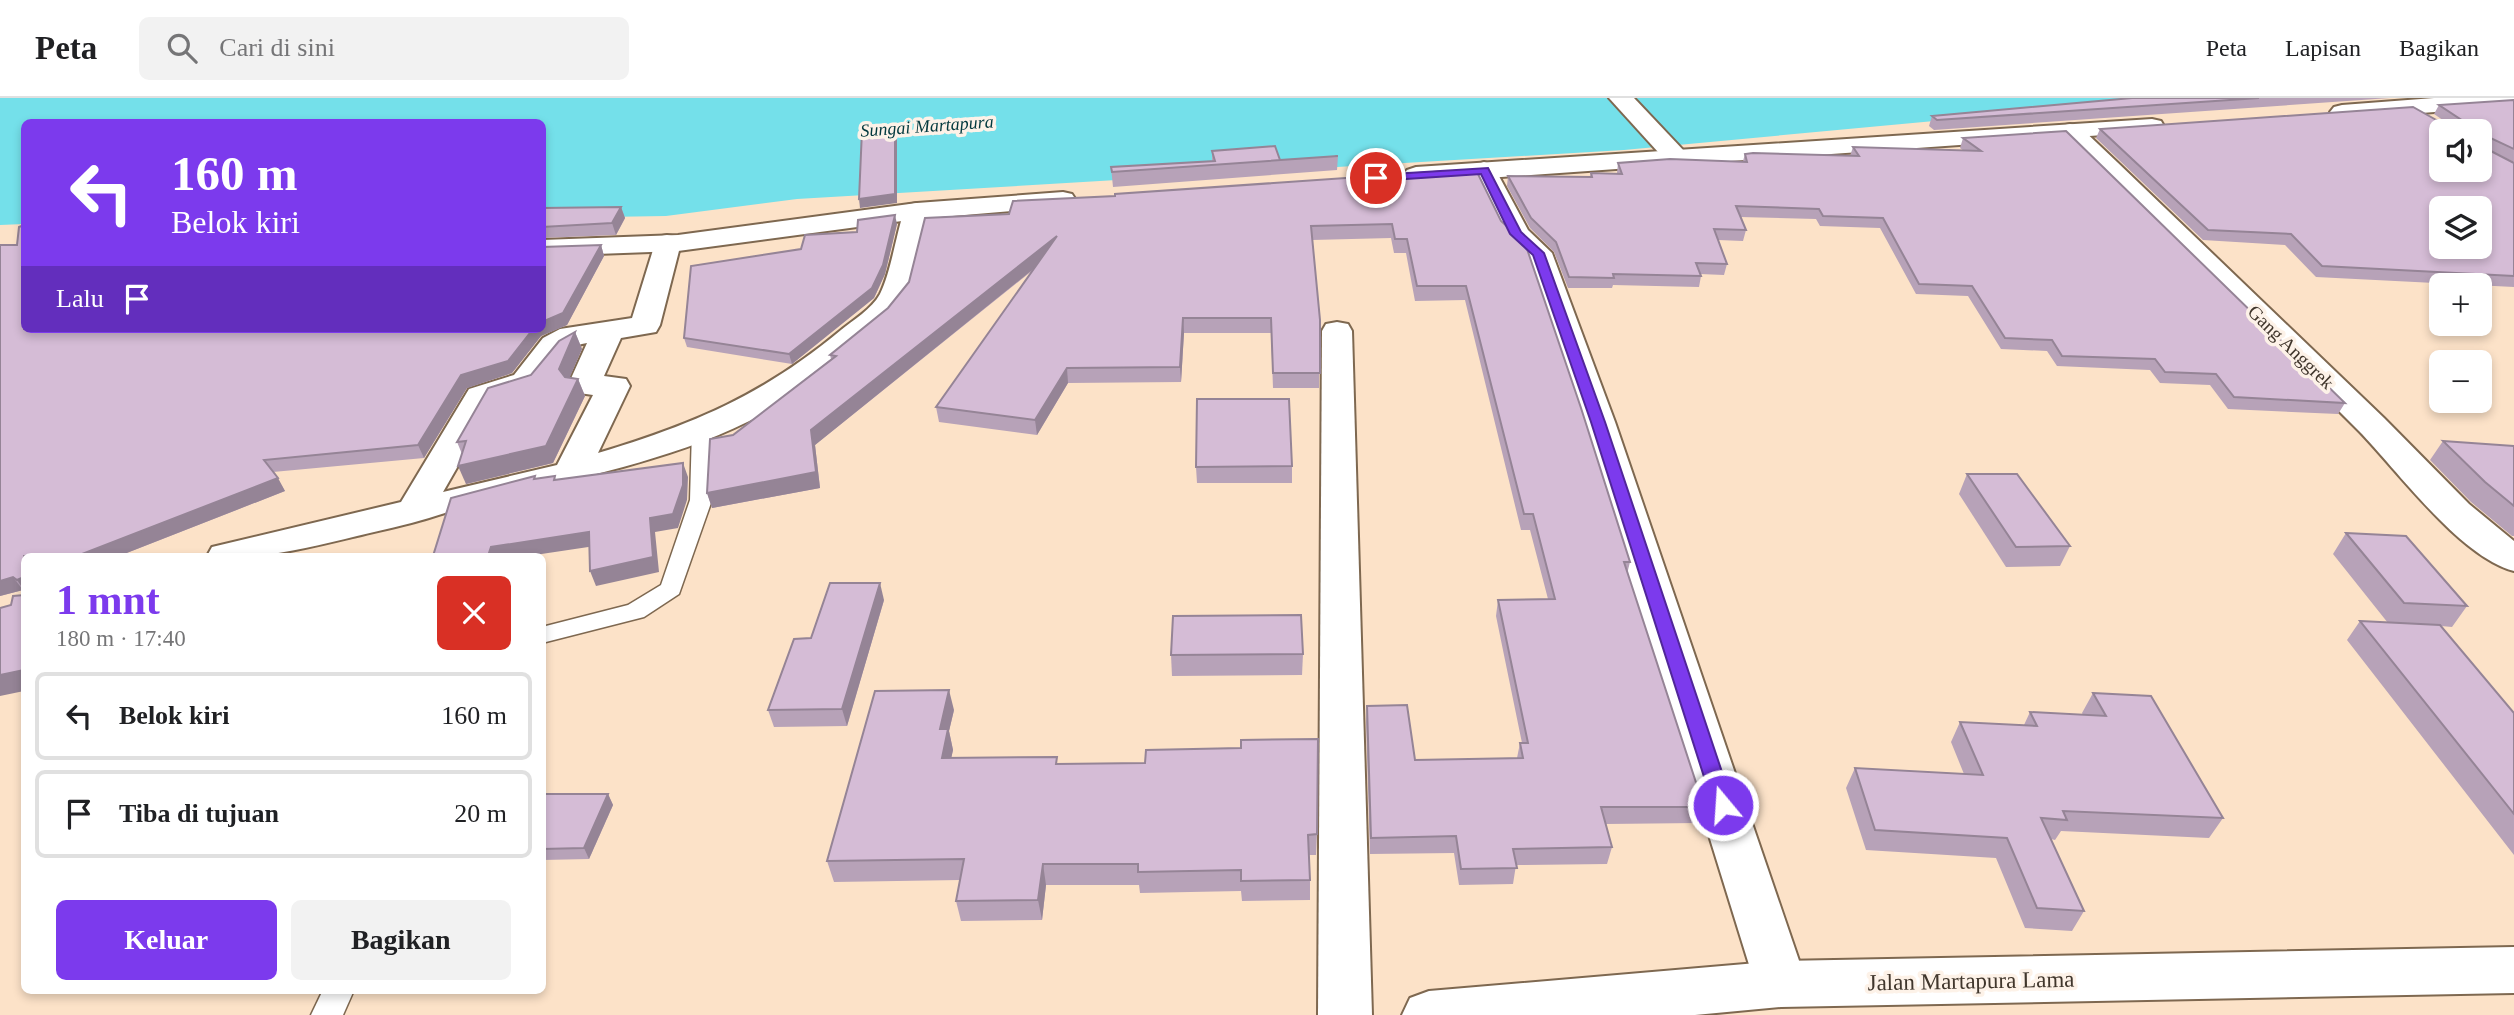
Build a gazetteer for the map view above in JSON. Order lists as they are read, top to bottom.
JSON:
{
  "streets": {
    "street": ["Gang Anggrek", "Jalan Martapura Lama"]
  },
  "water": ["Sungai Martapura"],
  "page": {
    "header": "Peta",
    "search": "Cari di sini",
    "nav": ["Peta", "Lapisan", "Bagikan"],
    "map_buttons": ["+", "−"],
    "turn": ["160 m", "Belok kiri"],
    "then": "Lalu",
    "heading": ["1 mnt", "180 m · 17:40"],
    "list": [
      {
        "name": "Belok kiri",
        "value": "160 m"
      },
      {
        "name": "Tiba di tujuan",
        "value": "20 m"
      }
    ],
    "buttons": ["Keluar", "Bagikan"]
  }
}
